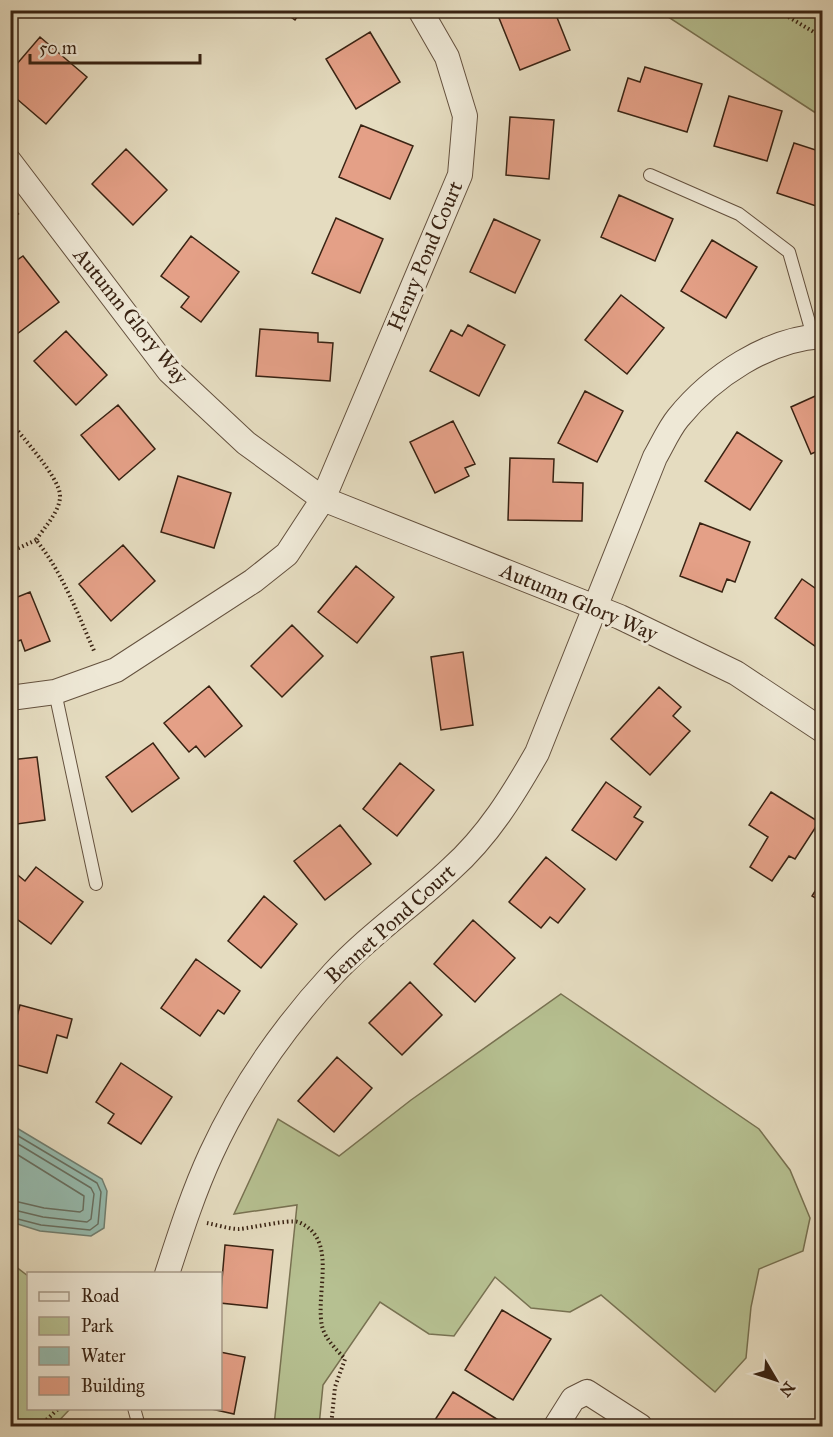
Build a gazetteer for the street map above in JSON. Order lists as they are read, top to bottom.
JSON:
{
  "streets": {
    "street": ["Henry Pond Court", "Autumn Glory Way", "Bennet Pond Court"]
  },
  "crossings": [
    ["Henry Pond Court", "Autumn Glory Way"],
    ["Autumn Glory Way", "Bennet Pond Court"]
  ],
  "legend": [
    "Road",
    "Park",
    "Water",
    "Building"
  ],
  "scale_bar": "50 m",
  "north": "bottom right"
}
